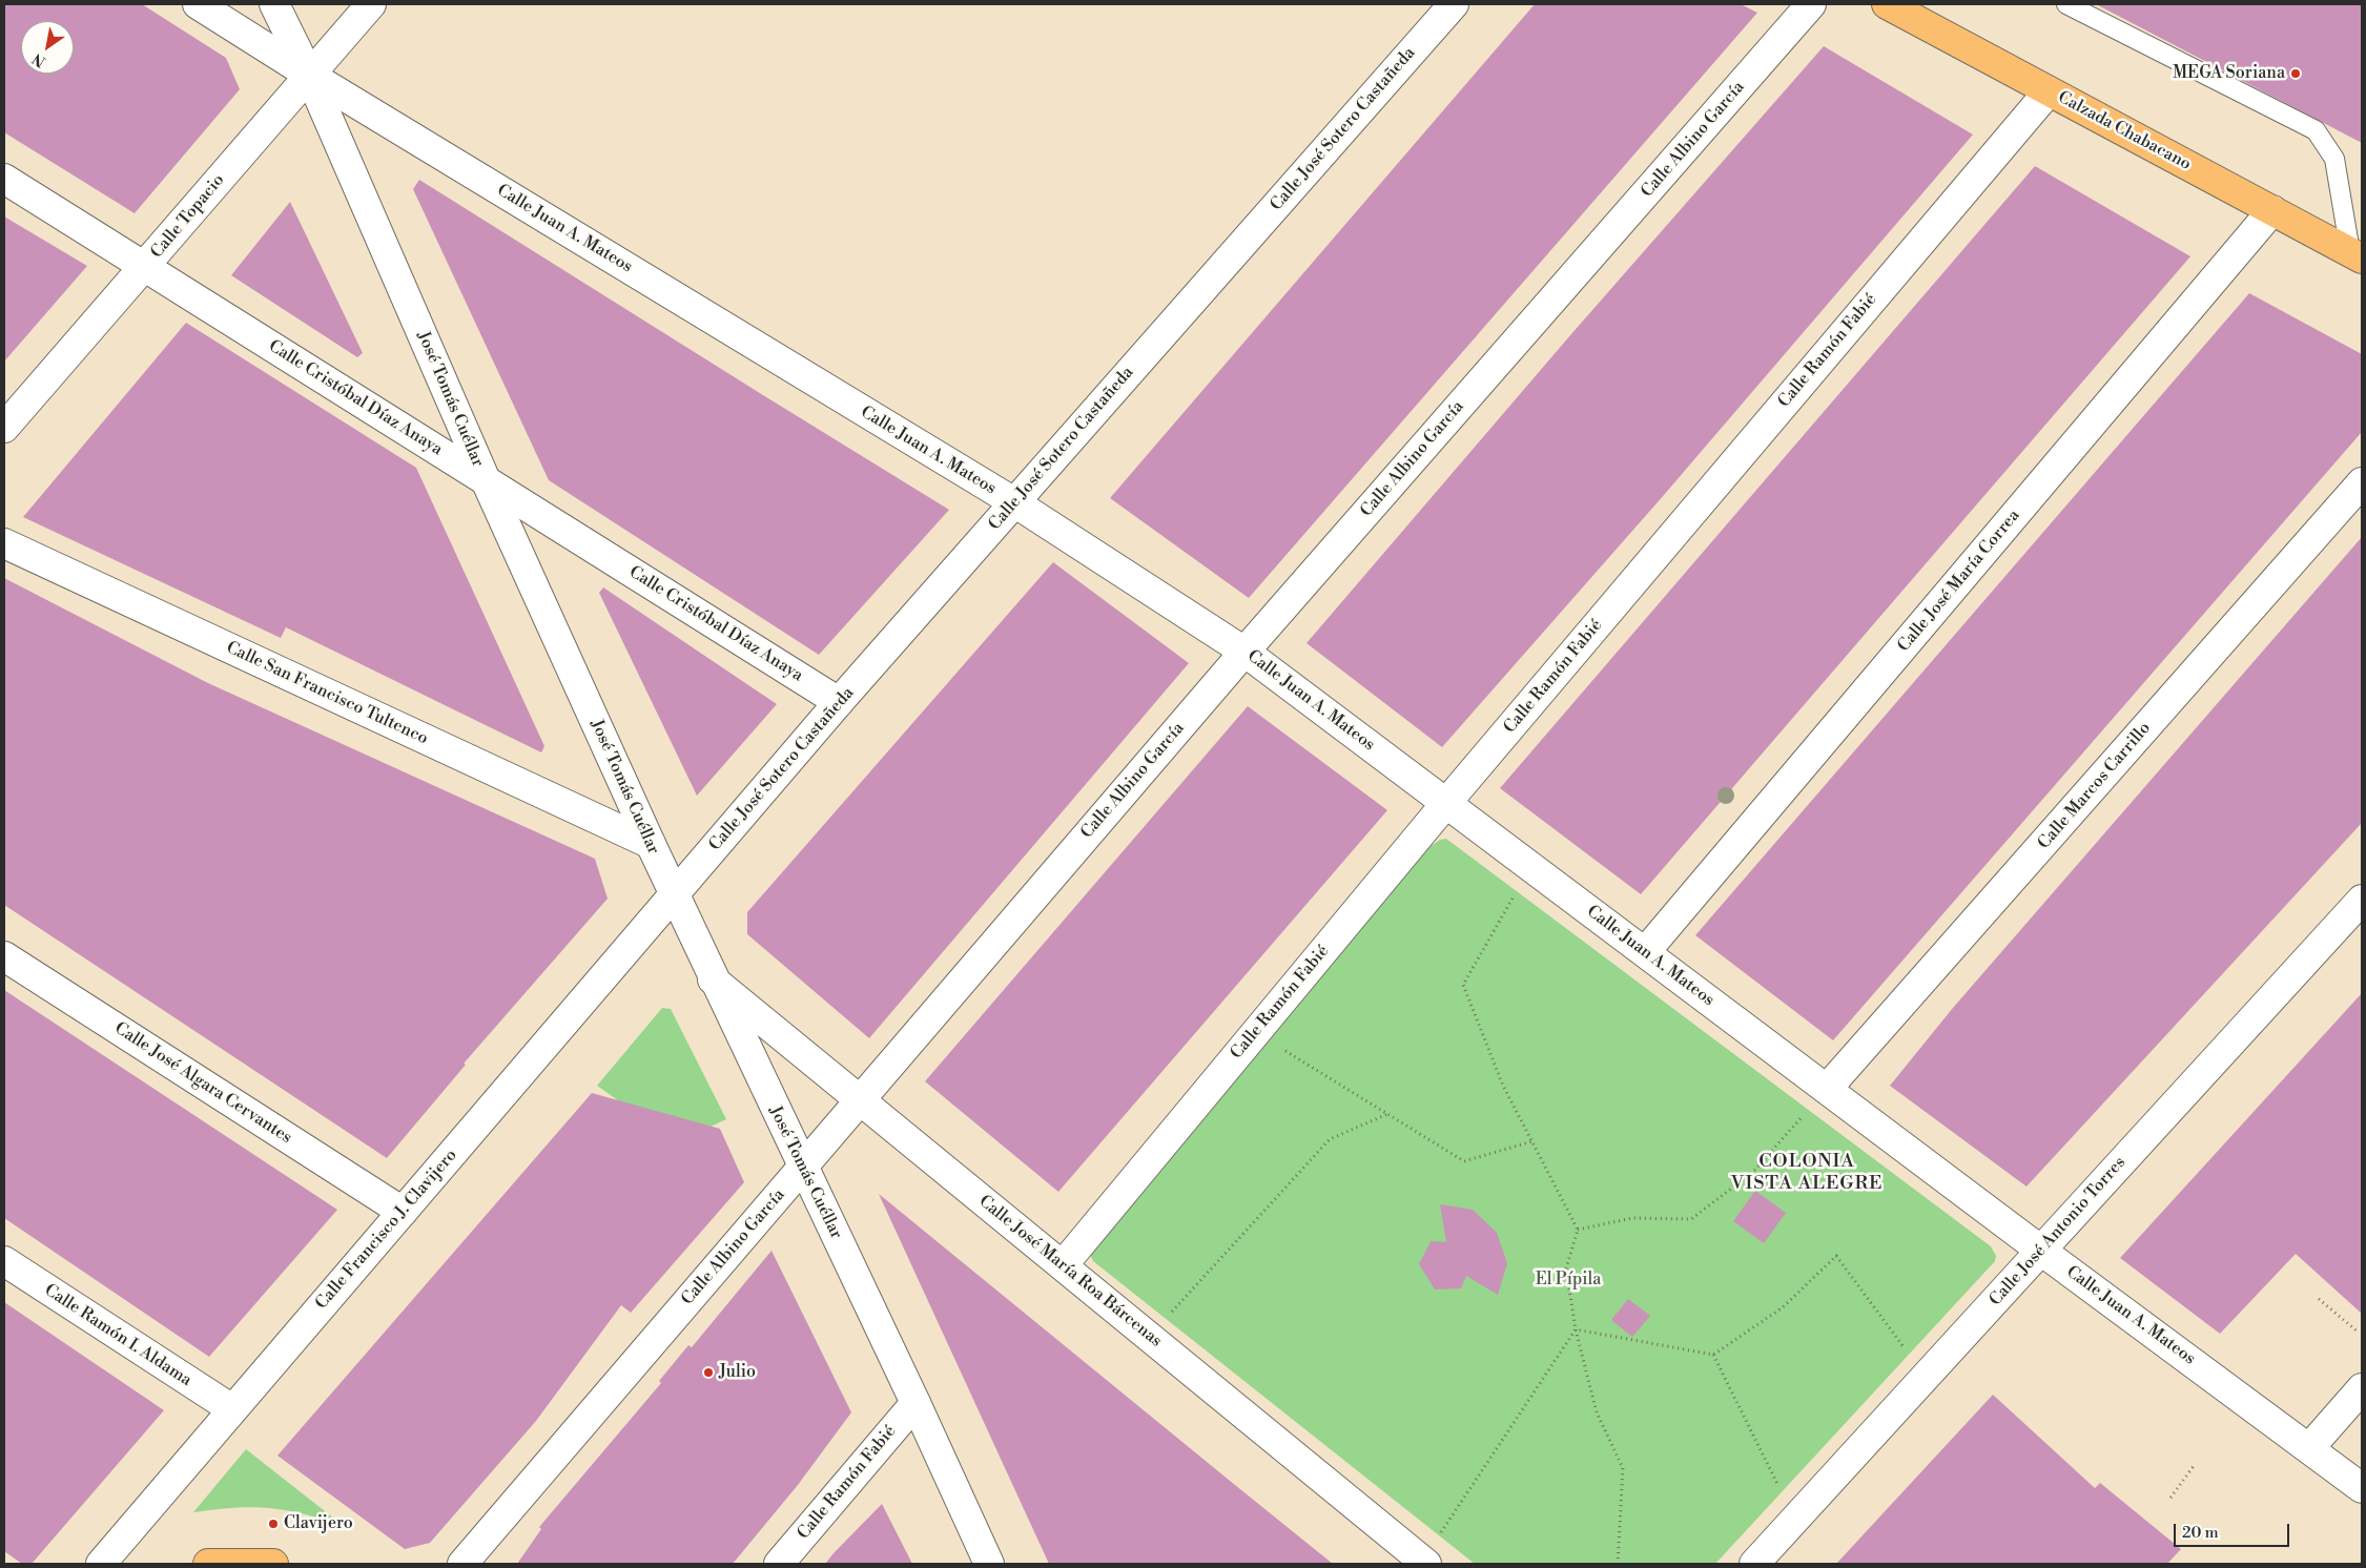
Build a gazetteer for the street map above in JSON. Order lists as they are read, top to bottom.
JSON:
{
  "streets": {
    "main road": ["Calzada Chabacano"],
    "street": [
      "Calle José Sotero Castañeda",
      "Calle Albino García",
      "Calle Topacio",
      "Calle Juan A. Mateos",
      "Calle Ramón Fabié",
      "Calle Cristóbal Díaz Anaya",
      "José Tomás Cuéllar",
      "Calle José María Correa",
      "Calle San Francisco Tultenco",
      "Calle Marcos Carrillo",
      "Calle José Algara Cervantes",
      "Calle Francisco J. Clavijero",
      "Calle José Antonio Torres",
      "Calle José María Roa Bárcenas",
      "Calle Ramón I. Aldama"
    ]
  },
  "crossings": [
    ["Calle José Sotero Castañeda", "Calle Juan A. Mateos"],
    ["Calle José Sotero Castañeda", "Calle Cristóbal Díaz Anaya"],
    ["Calle José Sotero Castañeda", "José Tomás Cuéllar"],
    ["Calle José Sotero Castañeda", "Calle Francisco J. Clavijero"],
    ["Calzada Chabacano", "Calle Ramón Fabié"],
    ["Calzada Chabacano", "Calle José María Correa"],
    ["Calle Albino García", "Calle Juan A. Mateos"],
    ["Calle Albino García", "José Tomás Cuéllar"],
    ["Calle Albino García", "Calle José María Roa Bárcenas"],
    ["Calle Topacio", "Calle Juan A. Mateos"],
    ["Calle Topacio", "Calle Cristóbal Díaz Anaya"],
    ["Calle Topacio", "José Tomás Cuéllar"],
    ["Calle Juan A. Mateos", "Calle Ramón Fabié"],
    ["Calle Juan A. Mateos", "José Tomás Cuéllar"],
    ["Calle Juan A. Mateos", "Calle José María Correa"],
    ["Calle Juan A. Mateos", "Calle Marcos Carrillo"],
    ["Calle Juan A. Mateos", "Calle José Antonio Torres"],
    ["Calle Ramón Fabié", "José Tomás Cuéllar"],
    ["Calle Ramón Fabié", "Calle José María Roa Bárcenas"],
    ["Calle Cristóbal Díaz Anaya", "José Tomás Cuéllar"],
    ["José Tomás Cuéllar", "Calle San Francisco Tultenco"],
    ["José Tomás Cuéllar", "Calle Francisco J. Clavijero"],
    ["José Tomás Cuéllar", "Calle José María Roa Bárcenas"],
    ["Calle José Algara Cervantes", "Calle Francisco J. Clavijero"],
    ["Calle Francisco J. Clavijero", "Calle Ramón I. Aldama"]
  ],
  "districts": ["COLONIA VISTA ALEGRE"],
  "parks": ["El Pípila"],
  "places": ["MEGA Soriana", "Julio", "Clavijero"],
  "scale_bar": "20 m",
  "north": "bottom left"
}
